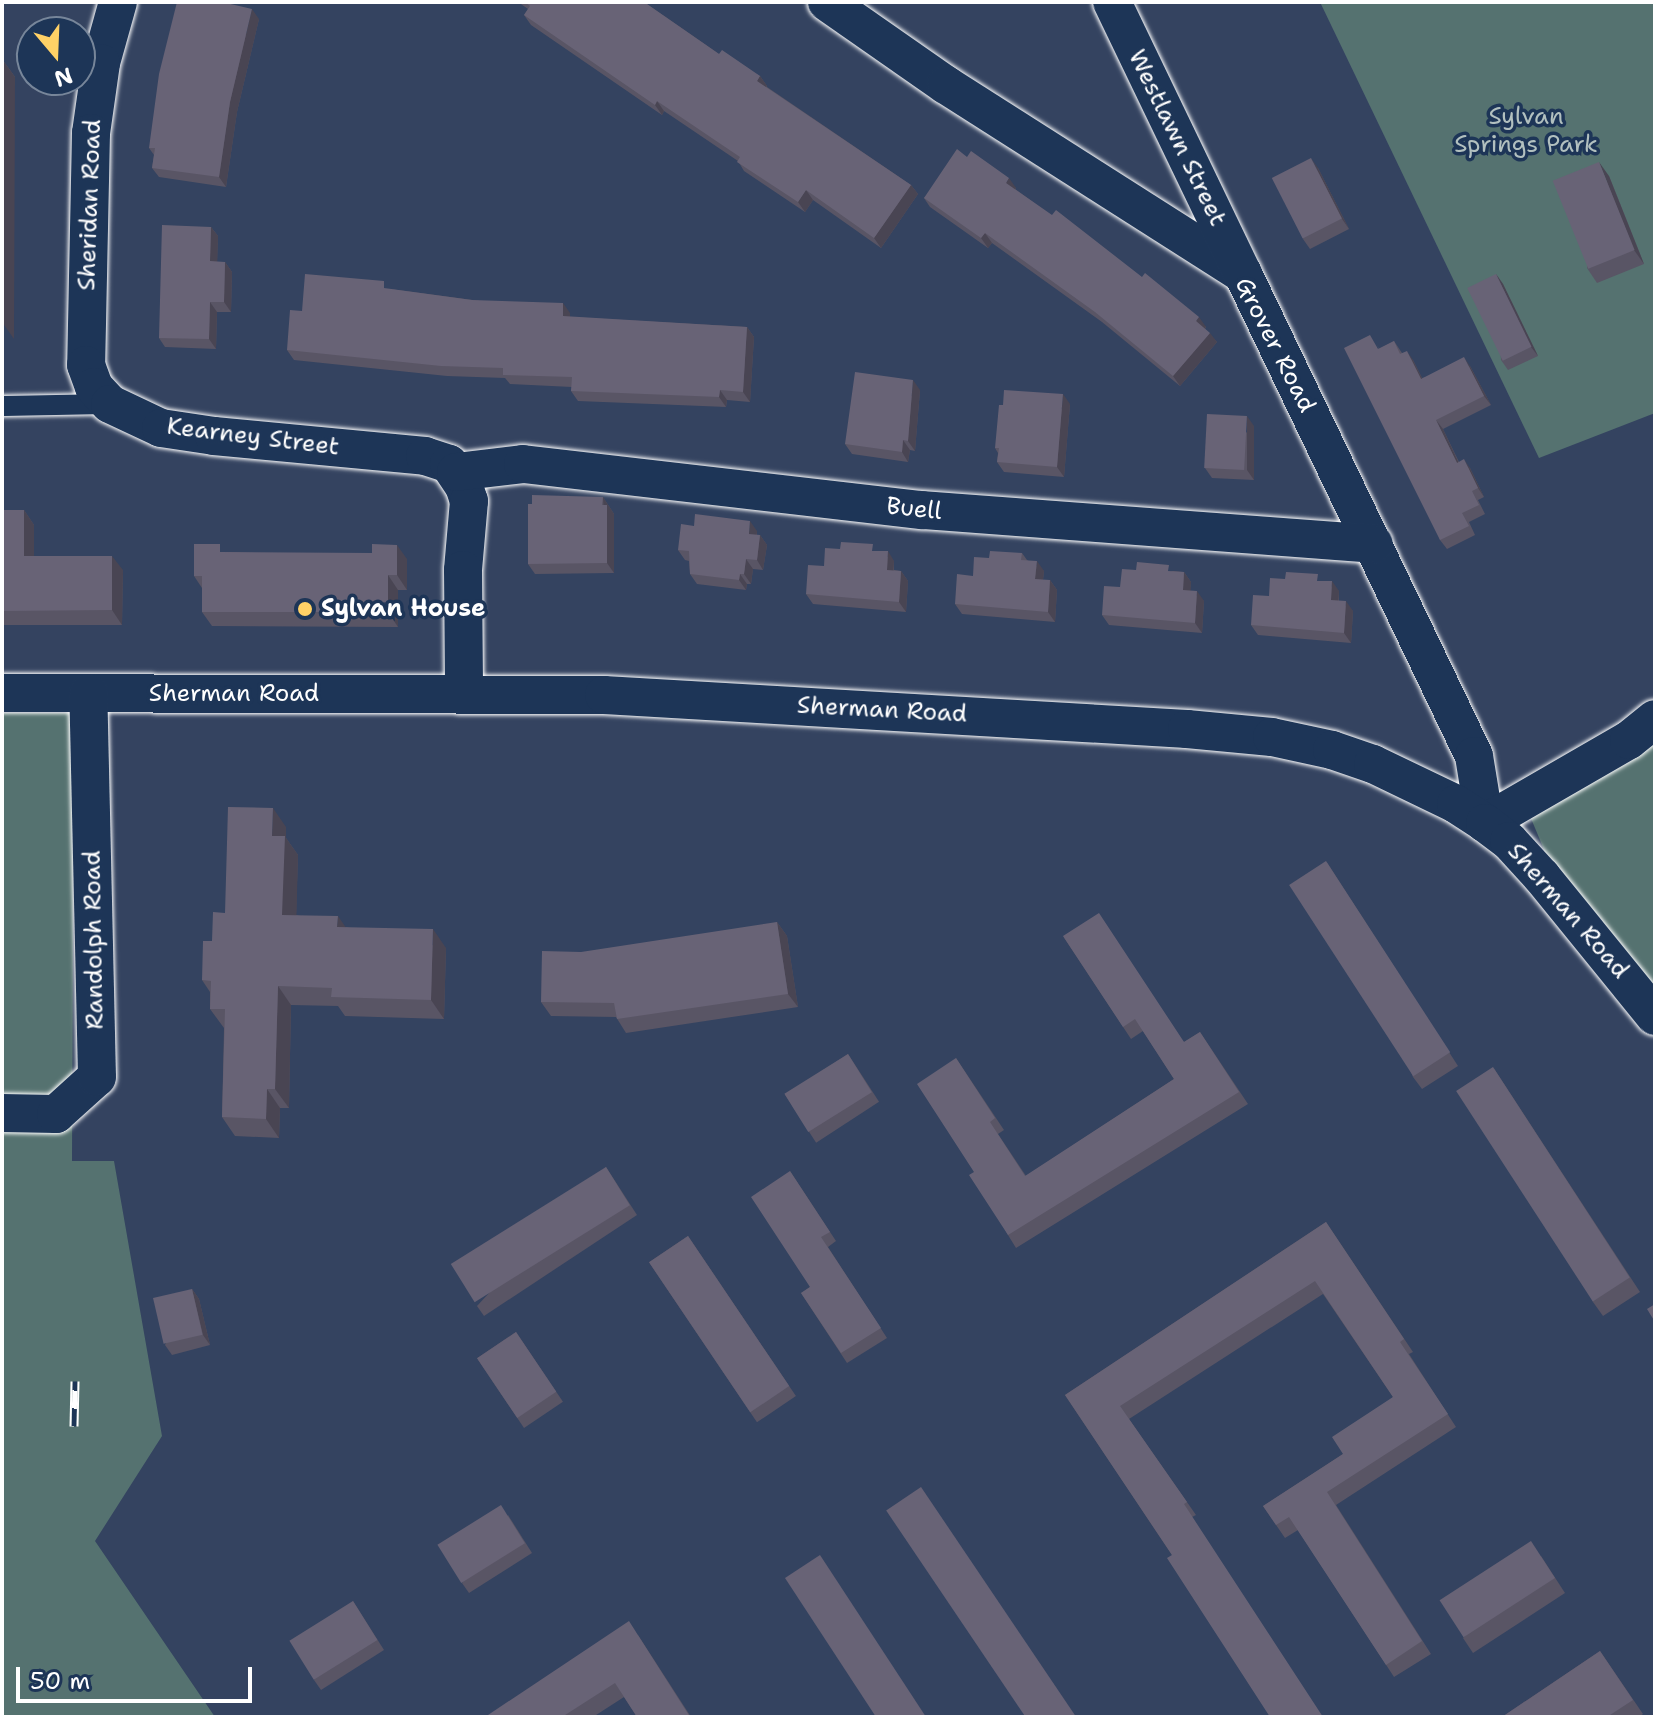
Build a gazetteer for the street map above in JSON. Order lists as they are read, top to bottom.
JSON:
{
  "streets": {
    "street": [
      "Westlawn Street",
      "Sheridan Road",
      "Grover Road",
      "Kearney Street",
      "Buell",
      "Sherman Road",
      "Randolph Road"
    ]
  },
  "crossings": [
    ["Westlawn Street", "Grover Road"],
    ["Sheridan Road", "Kearney Street"],
    ["Grover Road", "Buell"],
    ["Grover Road", "Sherman Road"],
    ["Kearney Street", "Buell"],
    ["Sherman Road", "Randolph Road"]
  ],
  "parks": ["Sylvan Springs Park"],
  "places": ["Sylvan House"],
  "scale_bar": "50 m",
  "north": "bottom"
}
